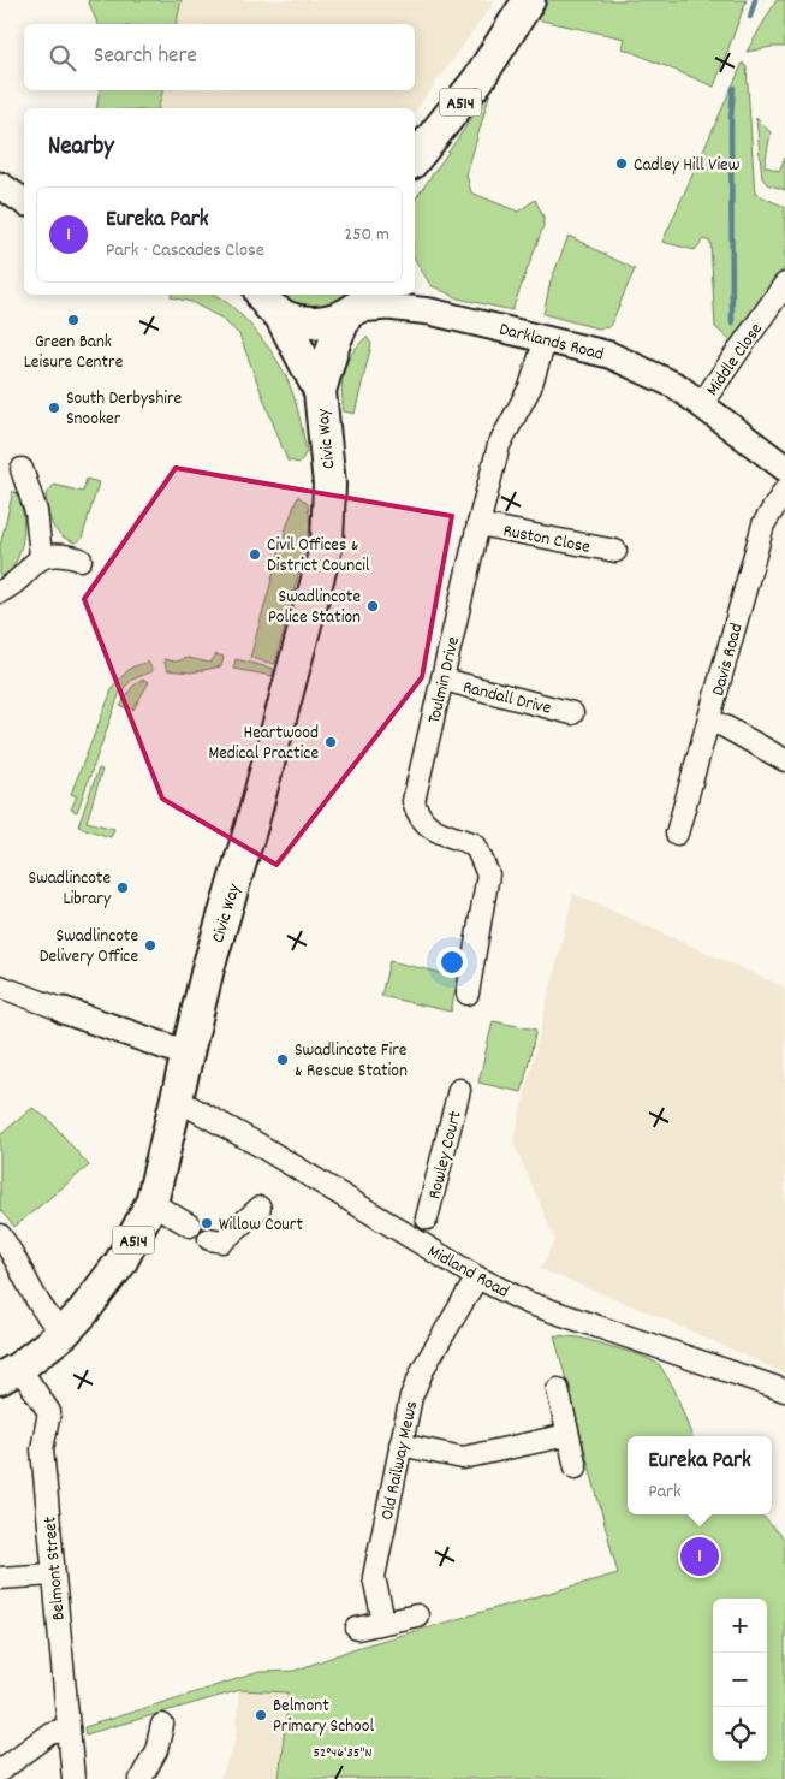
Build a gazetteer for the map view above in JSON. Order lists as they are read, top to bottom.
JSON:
{
  "streets": {
    "main road": ["A514", "Civic Way"],
    "street": [
      "Darklands Road",
      "Middle Close",
      "Ruston Close",
      "Davis Road",
      "Toulmin Drive",
      "Randall Drive",
      "Rowley Court",
      "Midland Road",
      "Old Railway Mews",
      "Belmont Street"
    ]
  },
  "crossings": [
    ["Darklands Road", "Middle Close"],
    ["Darklands Road", "Civic Way"],
    ["Darklands Road", "Toulmin Drive"],
    ["Civic Way", "Midland Road"],
    ["Civic Way", "Belmont Street"],
    ["Ruston Close", "Toulmin Drive"],
    ["Toulmin Drive", "Randall Drive"],
    ["Midland Road", "Old Railway Mews"]
  ],
  "places": [
    "Cadley Hill View",
    "Green Bank Leisure Centre",
    "South Derbyshire Snooker",
    "Civil Offices & District Council",
    "Swadlincote Police Station",
    "Heartwood Medical Practice",
    "Swadlincote Library",
    "Swadlincote Delivery Office",
    "Swadlincote Fire & Rescue Station",
    "Willow Court",
    "Belmont Primary School"
  ],
  "page": {
    "search": "Search here",
    "heading": "Nearby",
    "list": [
      {
        "mark": "1",
        "name": "Eureka Park",
        "note": "Park · Cascades Close",
        "value": "250 m"
      }
    ],
    "popup": ["Eureka Park", "Park"],
    "pins": "1",
    "map_buttons": ["+", "−"]
  },
  "coordinates": ["52°46'35\"N"]
}
